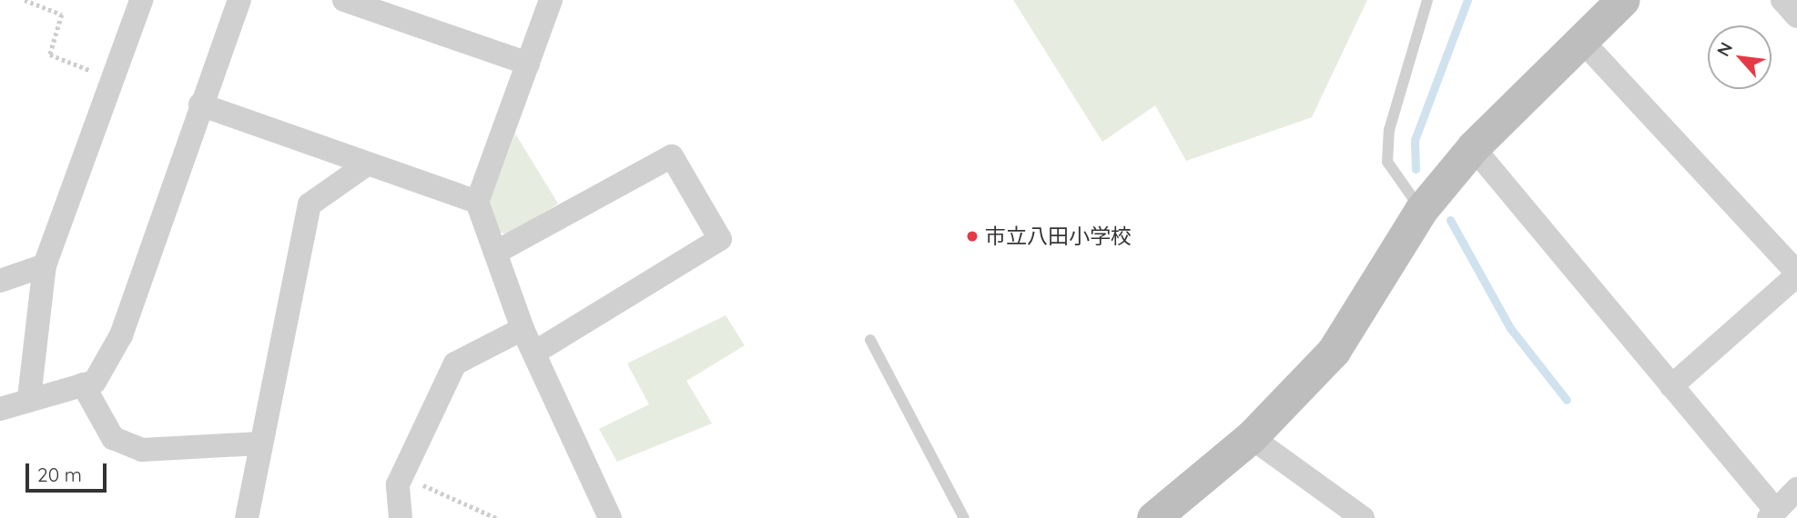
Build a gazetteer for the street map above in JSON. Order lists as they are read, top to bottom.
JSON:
{
  "places": ["市立八田小学校"],
  "scale_bar": "20 m",
  "north": "top left"
}
